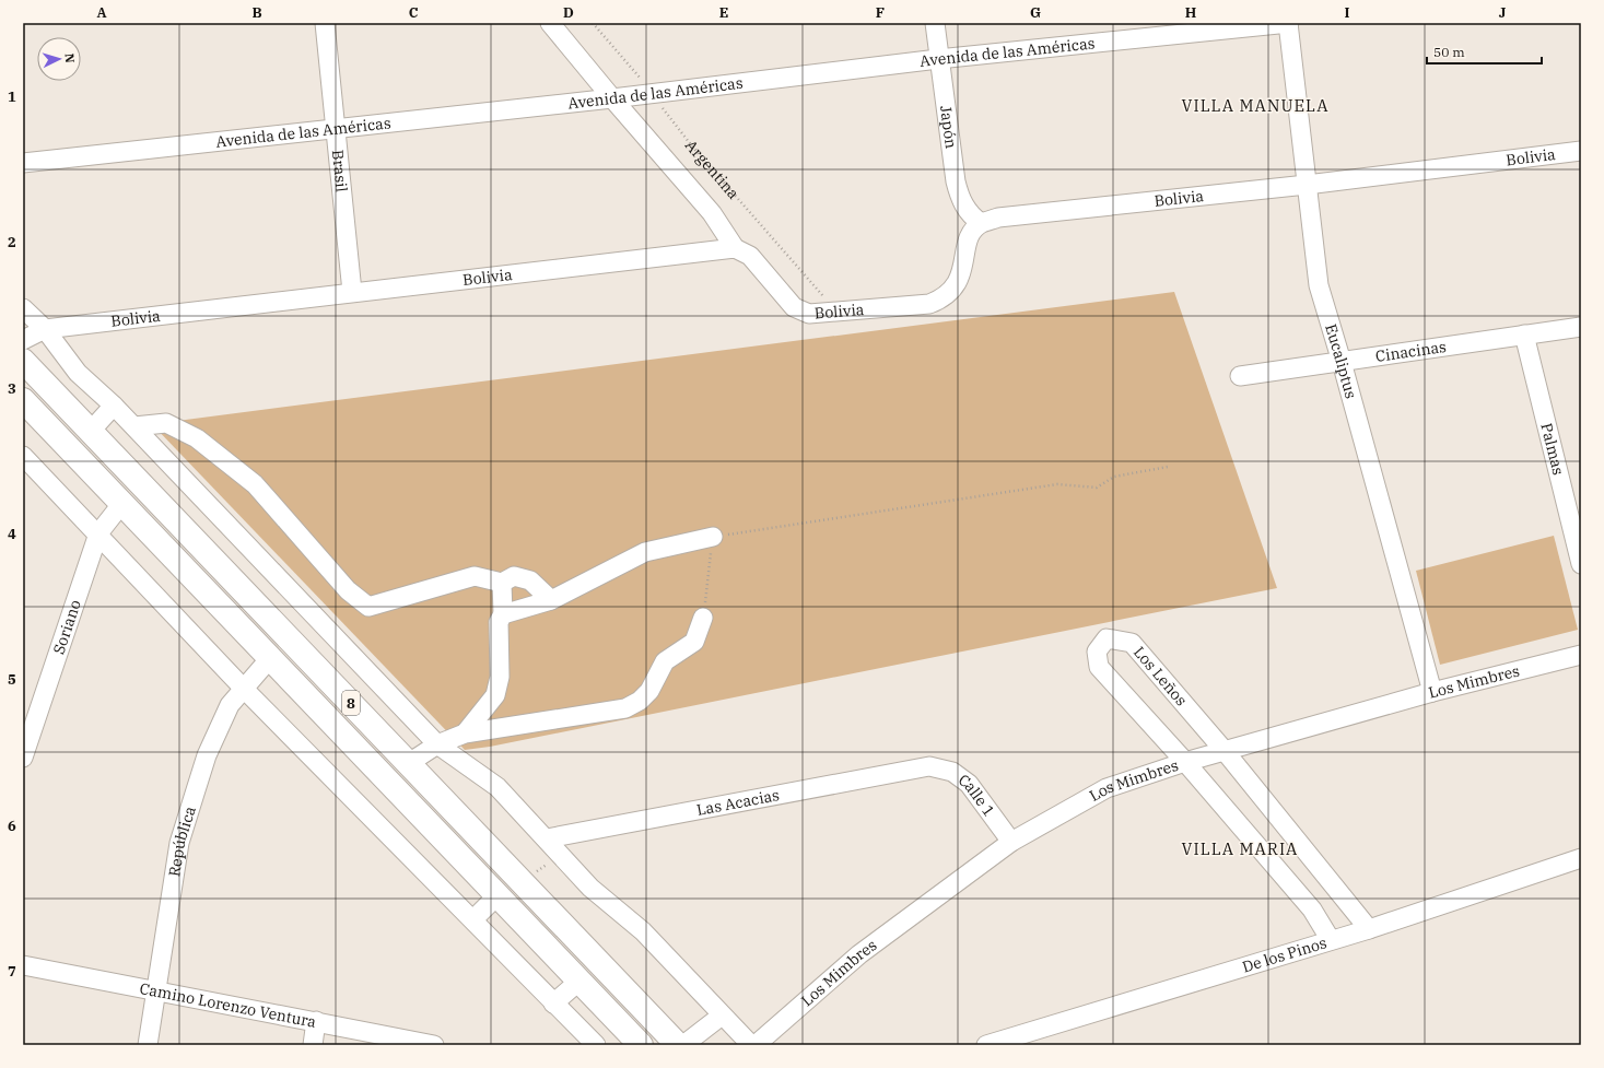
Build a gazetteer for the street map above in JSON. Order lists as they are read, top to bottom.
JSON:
{
  "streets": {
    "highway": ["8"],
    "street": [
      "Avenida de las Américas",
      "Japón",
      "Bolivia",
      "Argentina",
      "Brasil",
      "Cinacinas",
      "Eucaliptus",
      "Palmas",
      "Soriano",
      "Los Leños",
      "Los Mimbres",
      "Calle 1",
      "Las Acacias",
      "República",
      "De los Pinos",
      "Camino Lorenzo Ventura"
    ]
  },
  "crossings": [
    ["Avenida de las Américas", "Japón"],
    ["Avenida de las Américas", "Argentina"],
    ["Avenida de las Américas", "Brasil"],
    ["Avenida de las Américas", "Eucaliptus"],
    ["Japón", "Bolivia"],
    ["Bolivia", "Argentina"],
    ["Bolivia", "Brasil"],
    ["Bolivia", "Eucaliptus"],
    ["Cinacinas", "Eucaliptus"],
    ["Cinacinas", "Palmas"],
    ["Eucaliptus", "Los Mimbres"],
    ["Soriano", "8"],
    ["Los Leños", "Los Mimbres"],
    ["Los Leños", "De los Pinos"],
    ["Los Mimbres", "Calle 1"],
    ["8", "República"],
    ["Calle 1", "Las Acacias"],
    ["República", "Camino Lorenzo Ventura"]
  ],
  "districts": ["VILLA MANUELA", "VILLA MARIA"],
  "scale_bar": "50 m",
  "north": "right",
  "grid": {
    "columns": [
      "A",
      "B",
      "C",
      "D",
      "E",
      "F",
      "G",
      "H",
      "I",
      "J"
    ],
    "rows": [
      "1",
      "2",
      "3",
      "4",
      "5",
      "6",
      "7"
    ]
  }
}
